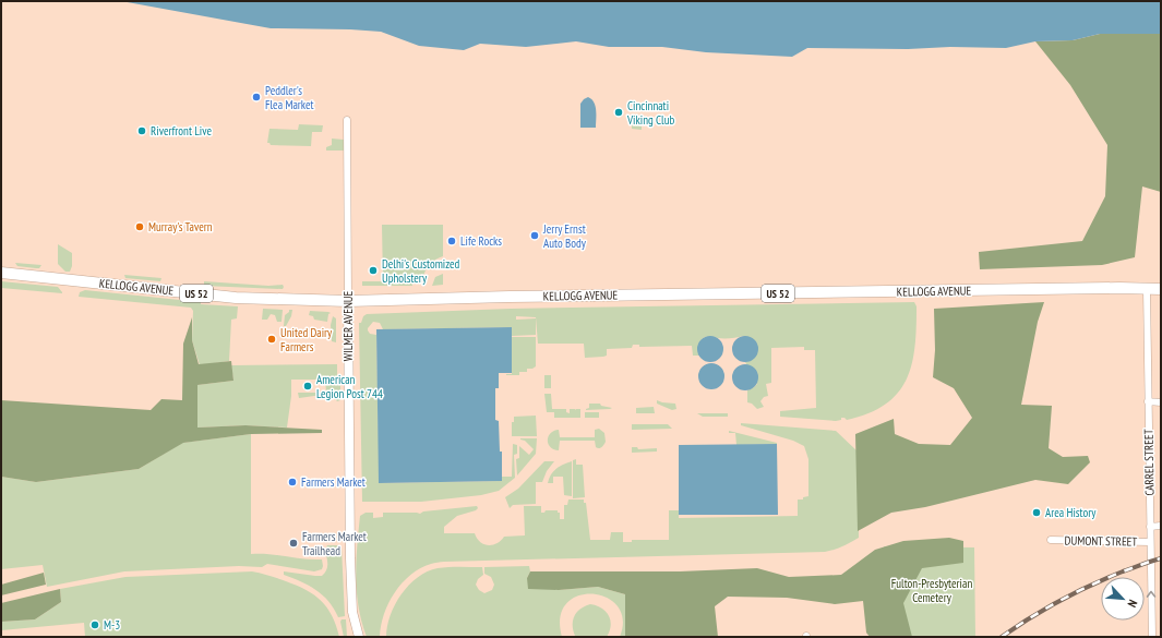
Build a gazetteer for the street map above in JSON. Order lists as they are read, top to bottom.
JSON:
{
  "streets": {
    "main road": ["KELLOGG AVENUE", "US 52"],
    "street": ["WILMER AVENUE", "CARREL STREET", "DUMONT STREET"]
  },
  "crossings": [
    ["KELLOGG AVENUE", "WILMER AVENUE"],
    ["KELLOGG AVENUE", "CARREL STREET"],
    ["CARREL STREET", "DUMONT STREET"]
  ],
  "parks": ["Fulton-Presbyterian Cemetery"],
  "places": [
    "Peddler's Flea Market",
    "Cincinnati Viking Club",
    "Riverfront Live",
    "Murray's Tavern",
    "Jerry Ernst Auto Body",
    "Life Rocks",
    "Delhi's Customized Upholstery",
    "United Dairy Farmers",
    "American Legion Post 744",
    "Farmers Market",
    "Area History",
    "Farmers Market Trailhead",
    "M-3"
  ],
  "north": "bottom right"
}
